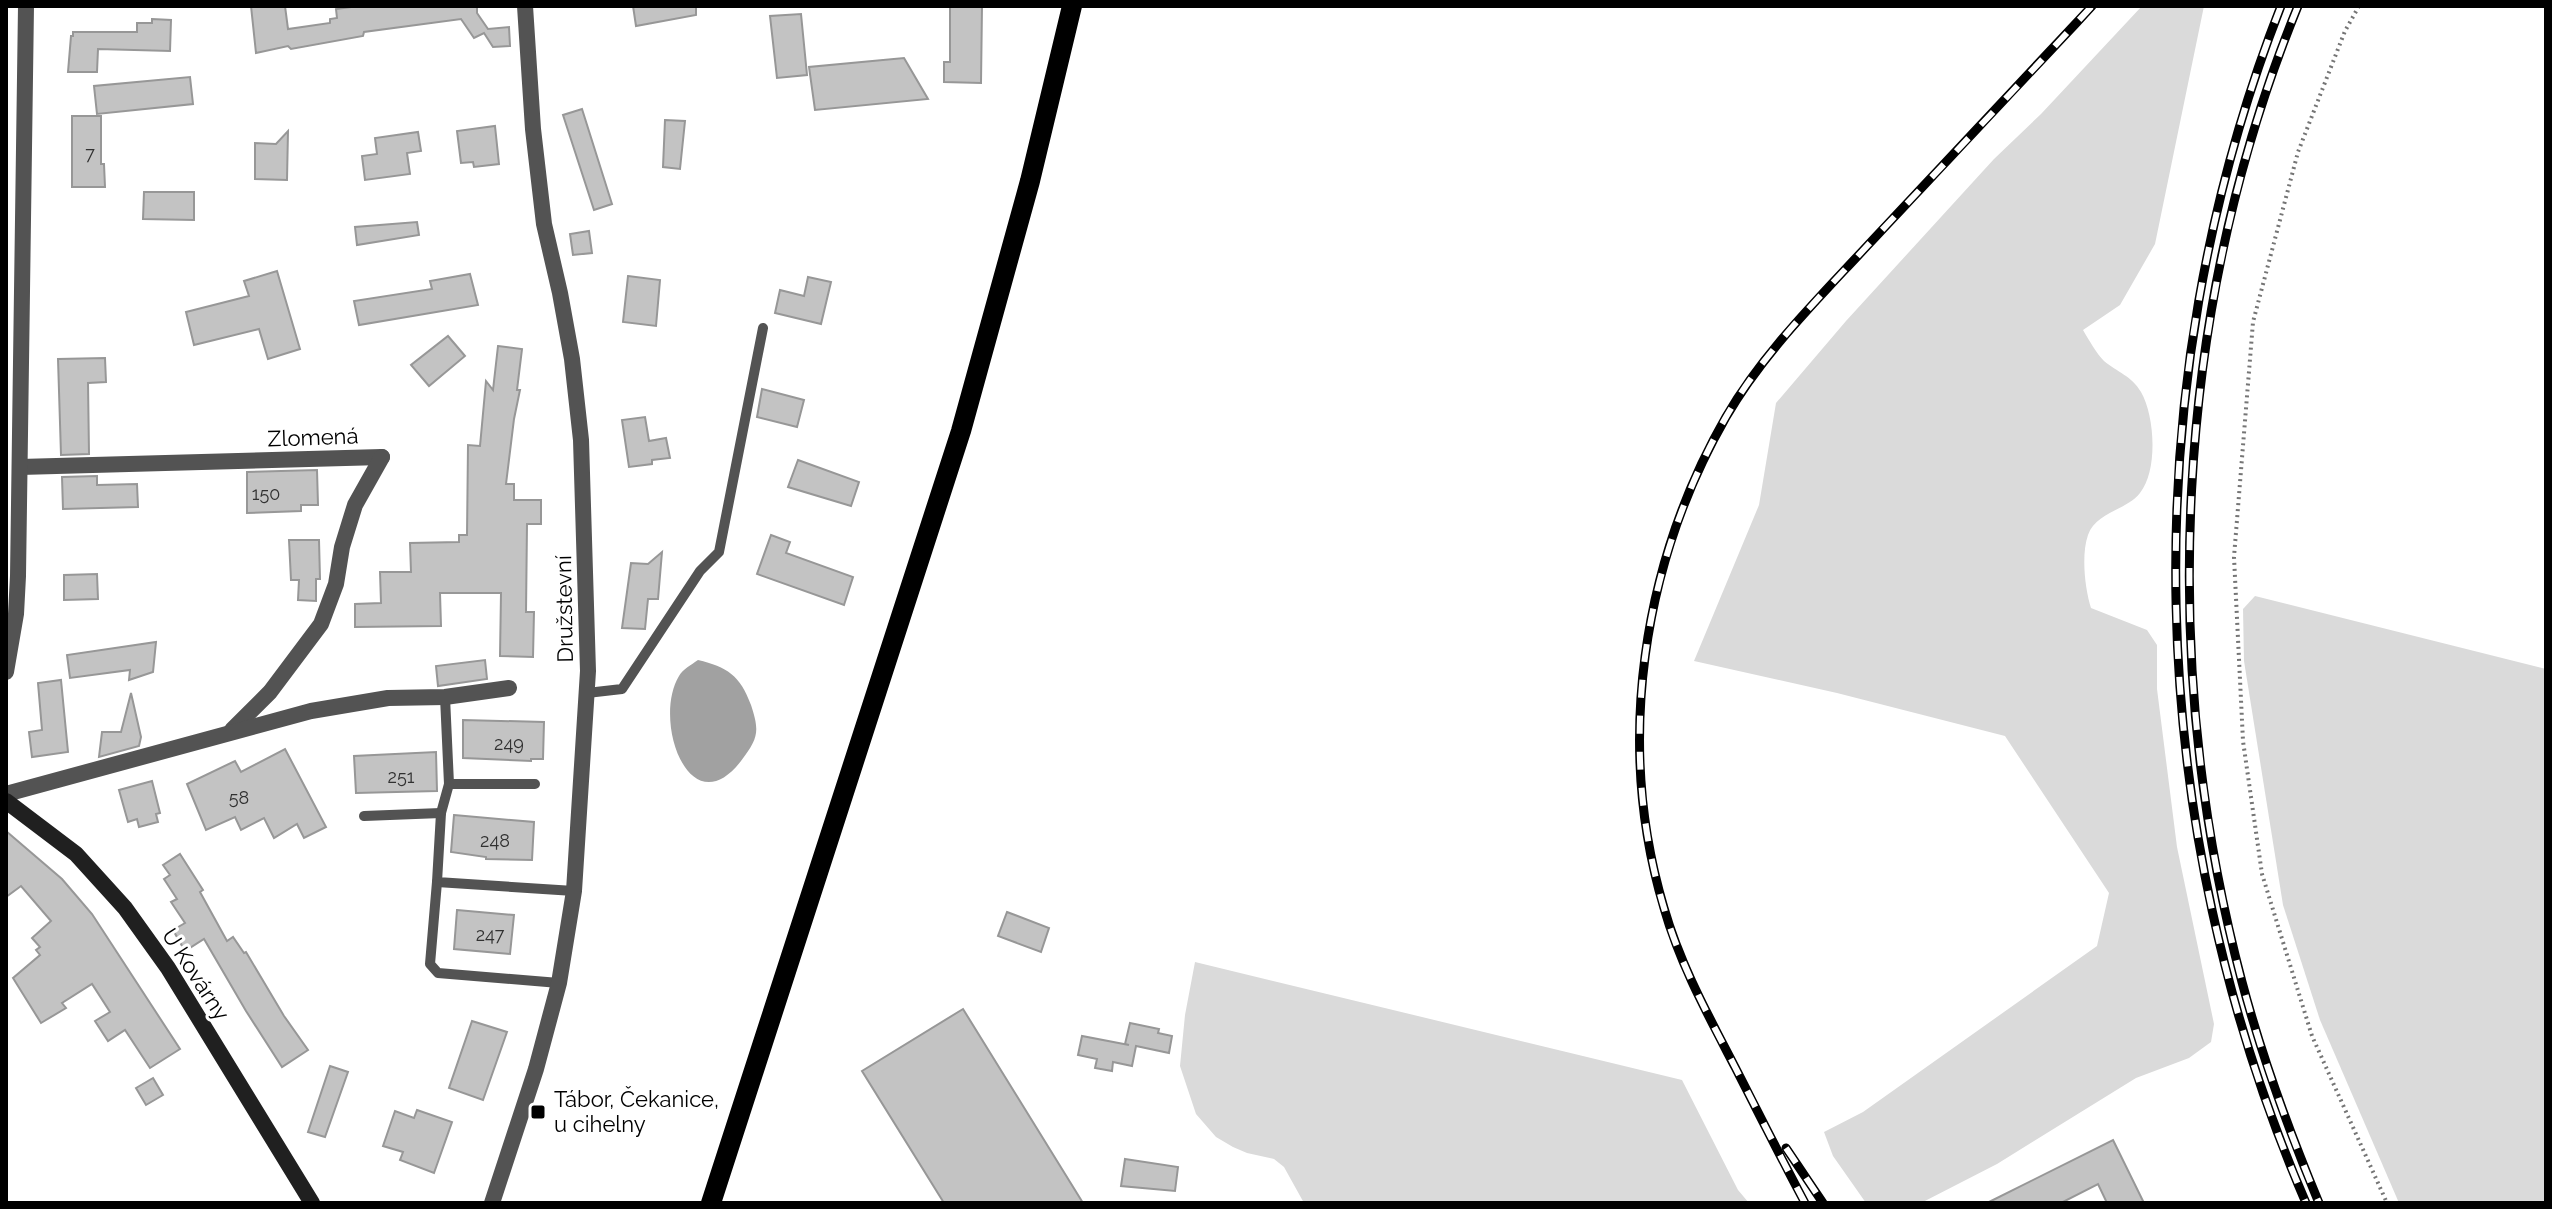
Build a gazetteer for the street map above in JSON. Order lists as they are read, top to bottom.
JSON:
{
  "streets": {
    "street": ["Zlomená", "Družstevní", "U Kovárny"]
  },
  "places": {
    "transit": ["Tábor, Čekanice, u cihelny"]
  },
  "house_numbers": [
    "7",
    "150",
    "249",
    "251",
    "58",
    "248",
    "247"
  ]
}
